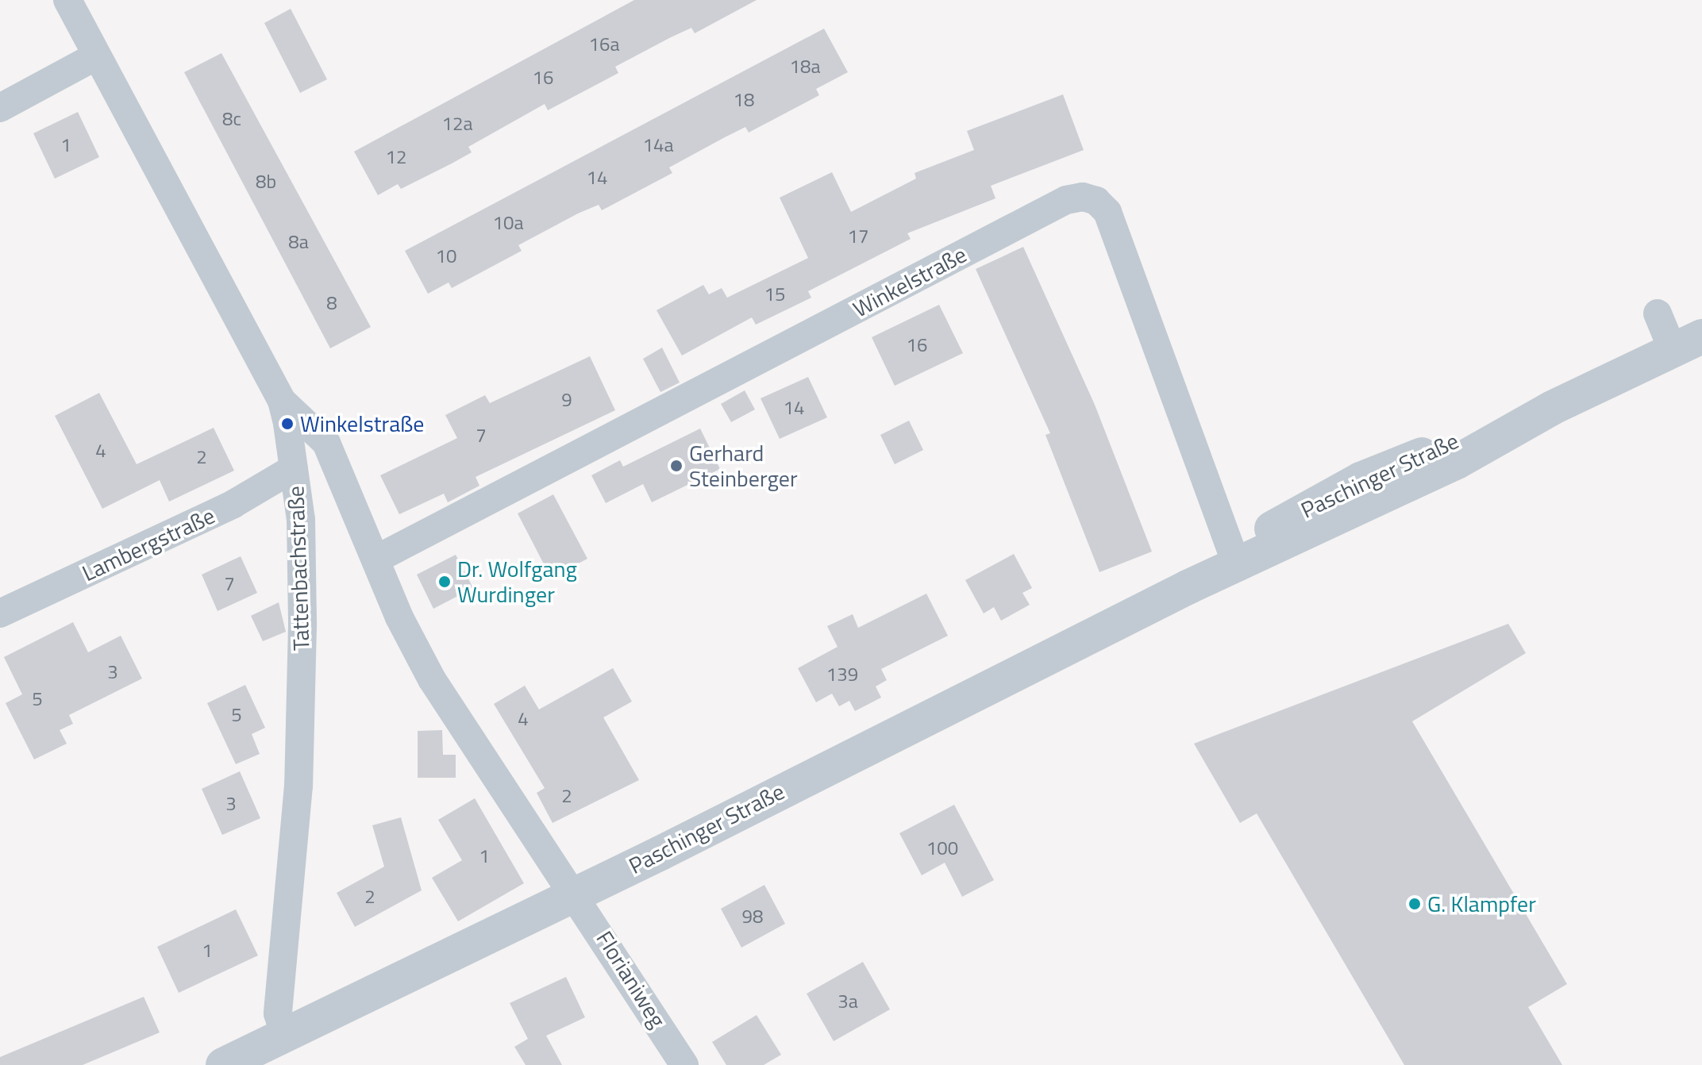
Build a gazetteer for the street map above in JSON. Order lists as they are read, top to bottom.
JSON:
{
  "streets": {
    "street": [
      "Winkelstraße",
      "Paschinger Straße",
      "Lambergstraße",
      "Tattenbachstraße",
      "Florianiweg"
    ]
  },
  "crossings": [
    ["Winkelstraße", "Paschinger Straße"],
    ["Paschinger Straße", "Tattenbachstraße"],
    ["Paschinger Straße", "Florianiweg"],
    ["Lambergstraße", "Tattenbachstraße"]
  ],
  "places": [
    "Winkelstraße",
    "Gerhard Steinberger",
    "Dr. Wolfgang Wurdinger",
    "G. Klampfer"
  ],
  "house_numbers": [
    "16a",
    "18a",
    "16",
    "18",
    "8c",
    "12a",
    "1",
    "14a",
    "12",
    "14",
    "8b",
    "10a",
    "17",
    "8a",
    "10",
    "15",
    "8",
    "16",
    "9",
    "14",
    "7",
    "4",
    "2",
    "7",
    "3",
    "139",
    "5",
    "5",
    "4",
    "2",
    "3",
    "100",
    "1",
    "2",
    "98",
    "1",
    "3a"
  ]
}
